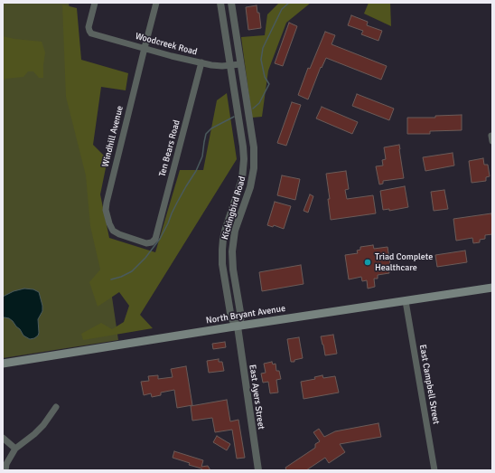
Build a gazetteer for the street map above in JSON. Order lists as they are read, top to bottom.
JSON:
{
  "streets": {
    "main road": ["North Bryant Avenue"],
    "street": [
      "Woodcreek Road",
      "Windhill Avenue",
      "Ten Bears Road",
      "Kickingbird Road",
      "East Campbell Street",
      "East Ayers Street"
    ]
  },
  "crossings": [
    ["Woodcreek Road", "Windhill Avenue"],
    ["Woodcreek Road", "Ten Bears Road"],
    ["Woodcreek Road", "Kickingbird Road"],
    ["Windhill Avenue", "Ten Bears Road"],
    ["Kickingbird Road", "North Bryant Avenue"],
    ["Kickingbird Road", "East Ayers Street"],
    ["North Bryant Avenue", "East Campbell Street"],
    ["North Bryant Avenue", "East Ayers Street"]
  ],
  "places": ["Triad Complete Healthcare"]
}
